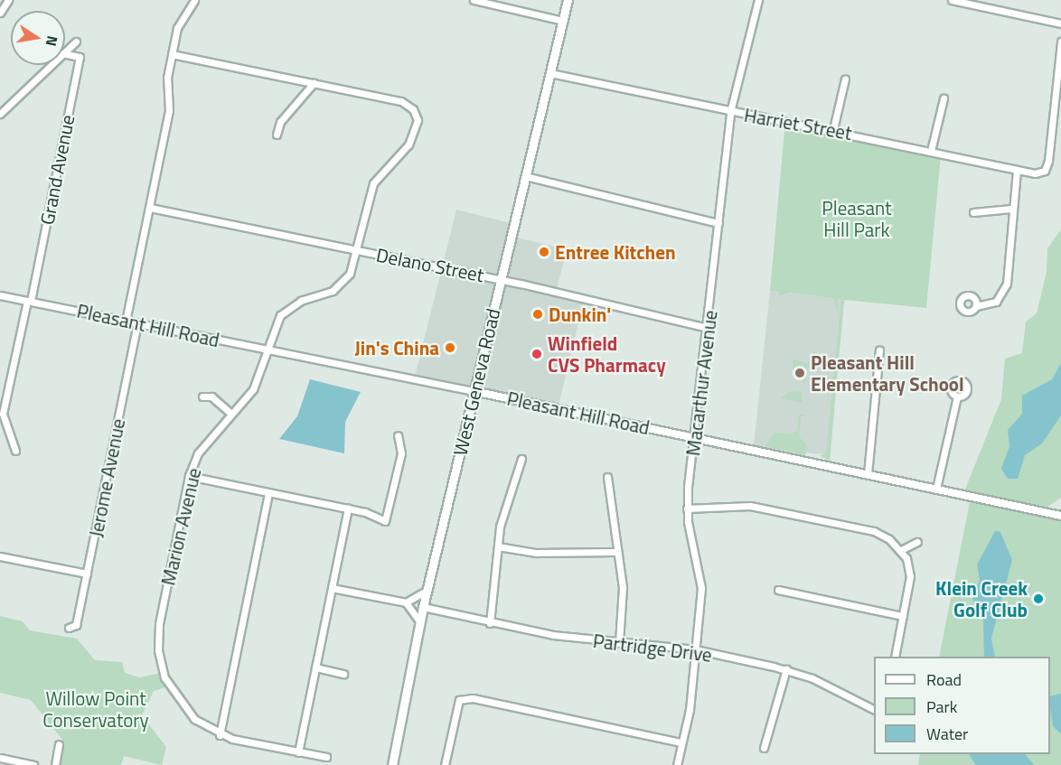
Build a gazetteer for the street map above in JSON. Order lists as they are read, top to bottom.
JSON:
{
  "streets": {
    "main road": ["West Geneva Road"],
    "street": [
      "Harriet Street",
      "Grand Avenue",
      "Delano Street",
      "Pleasant Hill Road",
      "Macarthur Avenue",
      "Jerome Avenue",
      "Marion Avenue",
      "Partridge Drive"
    ]
  },
  "crossings": [
    ["Harriet Street", "West Geneva Road"],
    ["Harriet Street", "Macarthur Avenue"],
    ["Grand Avenue", "Pleasant Hill Road"],
    ["Delano Street", "West Geneva Road"],
    ["Delano Street", "Macarthur Avenue"],
    ["Delano Street", "Marion Avenue"],
    ["Pleasant Hill Road", "West Geneva Road"],
    ["Pleasant Hill Road", "Macarthur Avenue"],
    ["Pleasant Hill Road", "Jerome Avenue"],
    ["Pleasant Hill Road", "Marion Avenue"],
    ["West Geneva Road", "Partridge Drive"],
    ["Macarthur Avenue", "Partridge Drive"]
  ],
  "parks": ["Pleasant Hill Park", "Willow Point Conservatory"],
  "places": [
    "Entree Kitchen",
    "Dunkin'",
    "Jin's China",
    "Winfield CVS Pharmacy",
    "Pleasant Hill Elementary School",
    "Klein Creek Golf Club"
  ],
  "legend": ["Road", "Park", "Water"],
  "north": "right"
}
